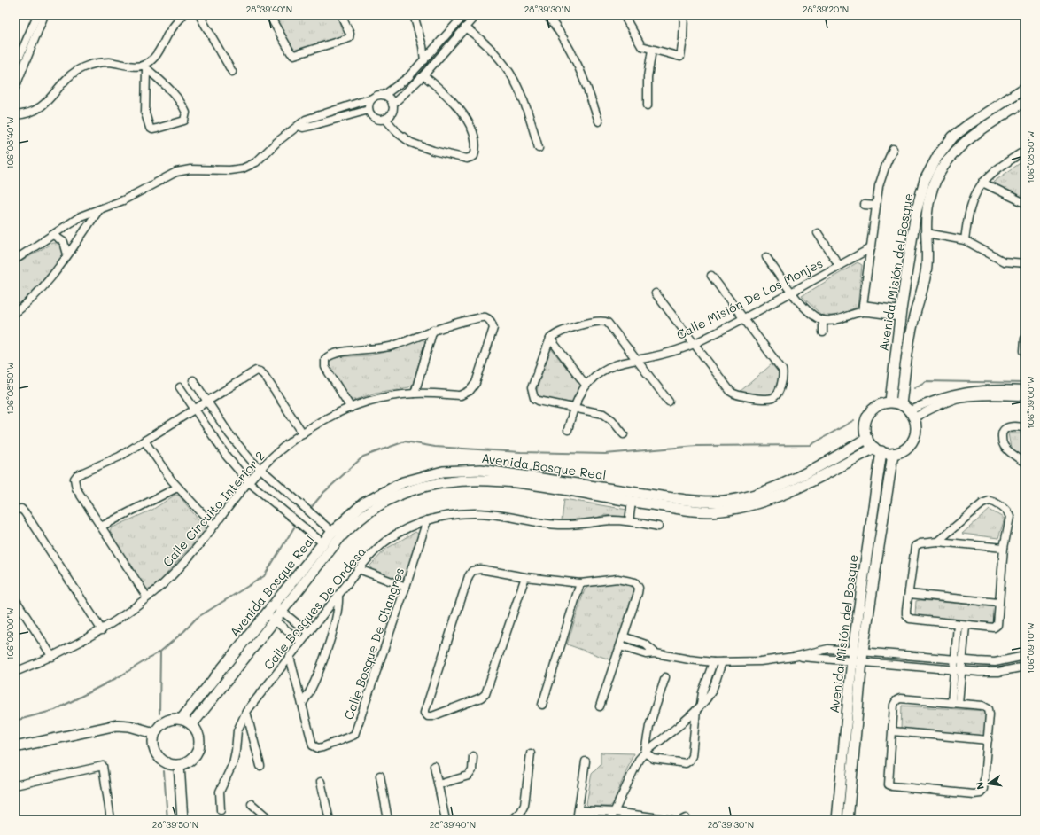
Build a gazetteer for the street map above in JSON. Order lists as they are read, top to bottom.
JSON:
{
  "streets": {
    "main road": ["Avenida Misión del Bosque", "Avenida Bosque Real"],
    "street": [
      "Calle Misión De Los Monjes",
      "Calle Circuito Interior 2",
      "Calle Bosques De Ordesa",
      "Calle Bosque De Changres"
    ]
  },
  "crossings": [
    ["Avenida Misión del Bosque", "Avenida Bosque Real"],
    ["Calle Bosques De Ordesa", "Calle Bosque De Changres"]
  ],
  "north": "left",
  "coordinates": [
    "28°39'40\"N",
    "28°39'30\"N",
    "28°39'20\"N",
    "106°08'40\"W",
    "106°08'50\"W",
    "106°09'00\"W",
    "106°09'10\"W",
    "28°39'50\"N"
  ]
}
